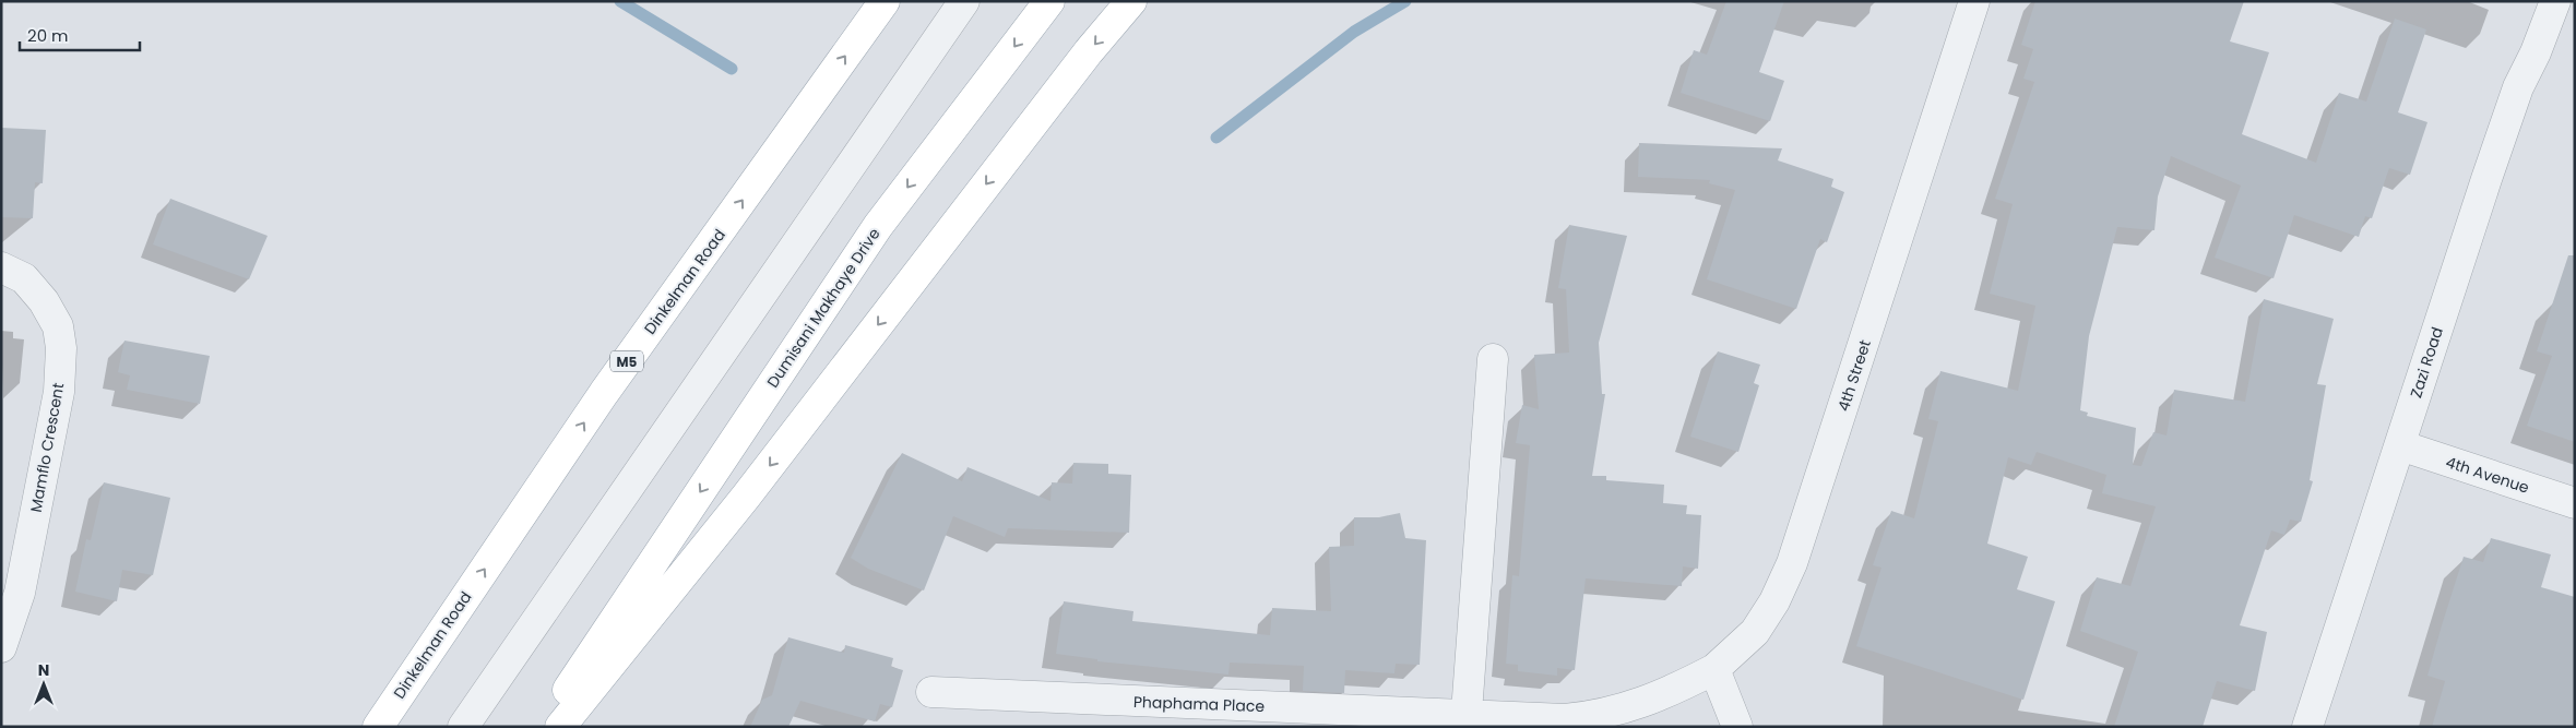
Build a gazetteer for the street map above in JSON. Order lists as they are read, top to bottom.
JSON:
{
  "streets": {
    "main road": ["Dinkelman Road", "Dumisani Makhaye Drive", "M5"],
    "street": [
      "Zazi Road",
      "4th Street",
      "Mamflo Crescent",
      "4th Avenue",
      "Phaphama Place"
    ]
  },
  "crossings": [
    ["Zazi Road", "4th Avenue"],
    ["4th Street", "Phaphama Place"]
  ],
  "scale_bar": "20 m",
  "north": "top"
}
